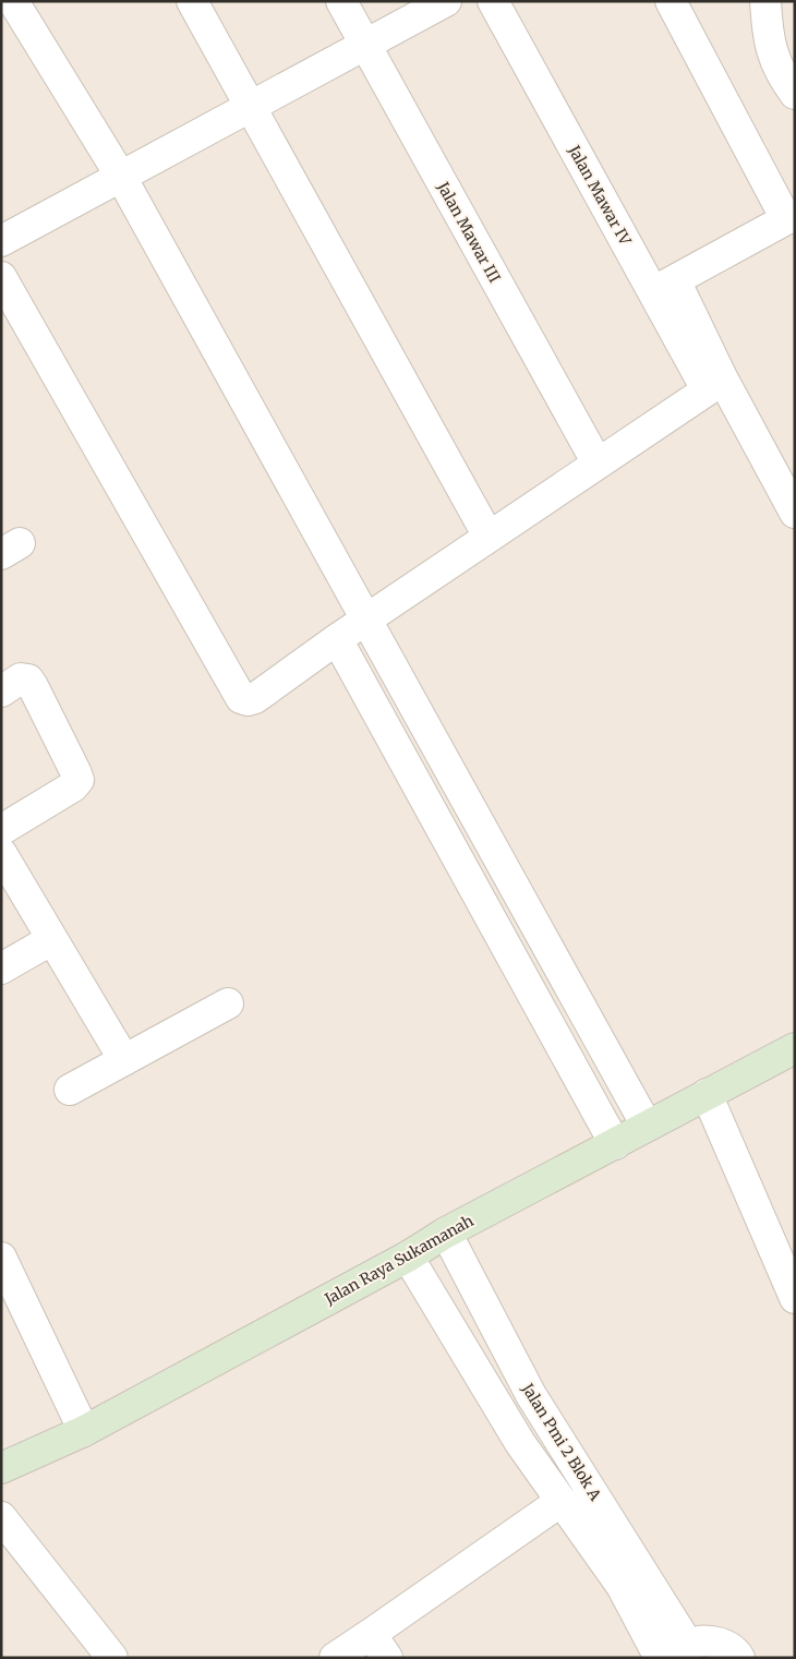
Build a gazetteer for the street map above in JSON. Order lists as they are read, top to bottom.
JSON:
{
  "streets": {
    "street": [
      "Jalan Mawar IV",
      "Jalan Mawar III",
      "Jalan Raya Sukamanah",
      "Jalan Pmi 2 Blok A"
    ]
  },
  "crossings": [
    ["Jalan Raya Sukamanah", "Jalan Pmi 2 Blok A"]
  ]
}
